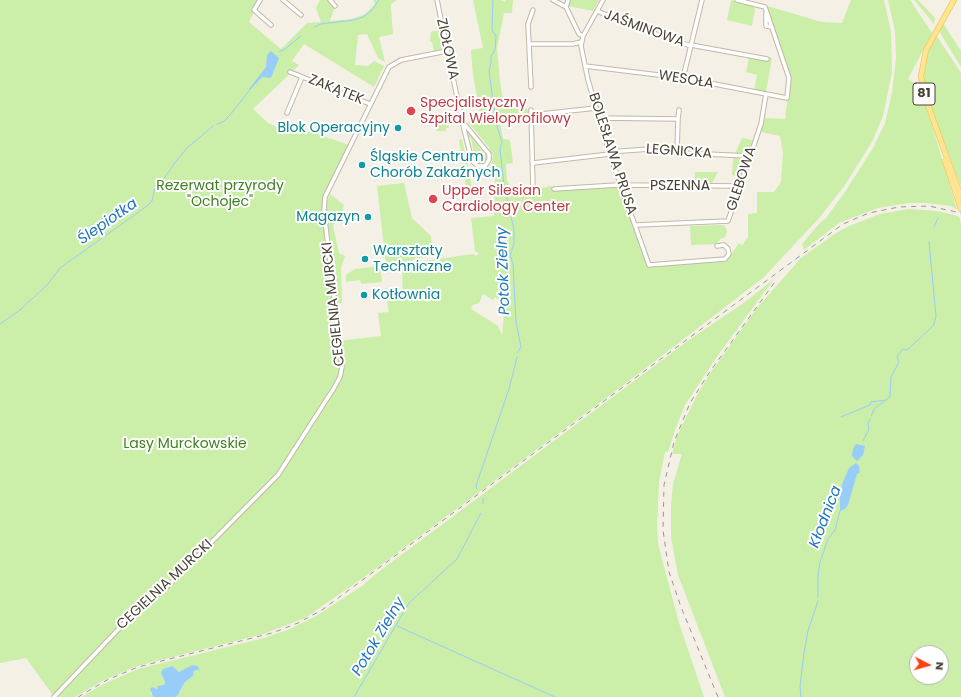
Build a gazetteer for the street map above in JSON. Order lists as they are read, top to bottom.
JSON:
{
  "streets": {
    "main road": ["81"],
    "street": [
      "JAŚMINOWA",
      "ZIOŁOWA",
      "WESOŁA",
      "ZAKĄTEK",
      "LEGNICKA",
      "BOLESŁAWA PRUSA",
      "GLEBOWA",
      "PSZENNA",
      "CEGIELNIA MURCKI"
    ]
  },
  "crossings": [
    ["JAŚMINOWA", "BOLESŁAWA PRUSA"],
    ["ZIOŁOWA", "CEGIELNIA MURCKI"],
    ["WESOŁA", "BOLESŁAWA PRUSA"],
    ["WESOŁA", "GLEBOWA"],
    ["ZAKĄTEK", "CEGIELNIA MURCKI"],
    ["LEGNICKA", "BOLESŁAWA PRUSA"],
    ["LEGNICKA", "GLEBOWA"],
    ["BOLESŁAWA PRUSA", "GLEBOWA"],
    ["BOLESŁAWA PRUSA", "PSZENNA"],
    ["GLEBOWA", "PSZENNA"]
  ],
  "water": ["Ślepiotka", "Potok Zielny", "Kłodnica"],
  "parks": ["Rezerwat przyrody \"Ochojec\"", "Lasy Murckowskie"],
  "places": [
    "Specjalistyczny Szpital Wieloprofilowy",
    "Blok Operacyjny",
    "Śląskie Centrum Chorób Zakaźnych",
    "Upper Silesian Cardiology Center",
    "Magazyn",
    "Warsztaty Techniczne",
    "Kotłownia"
  ],
  "north": "right"
}
